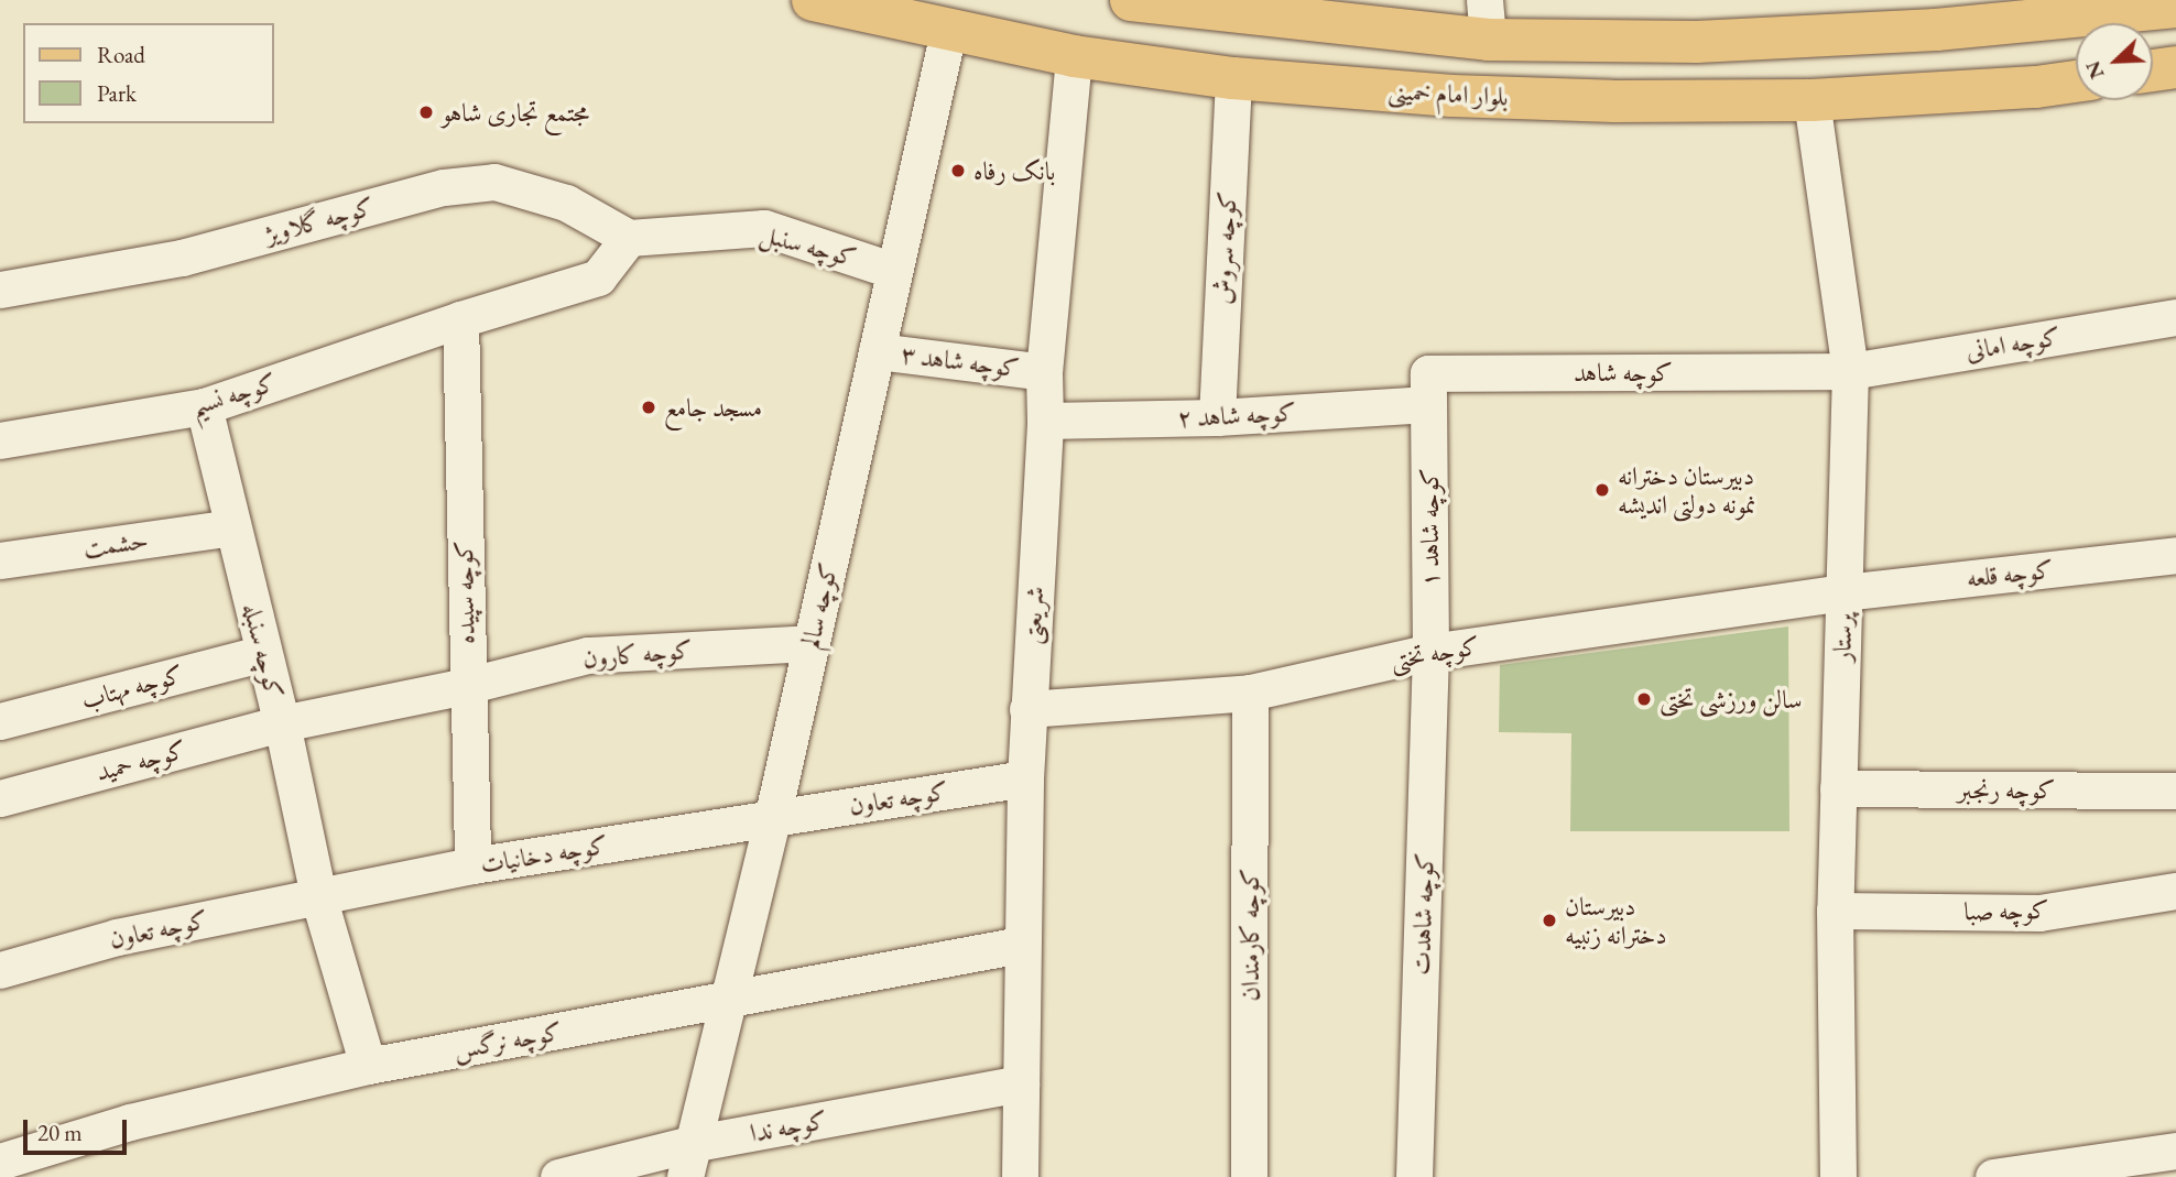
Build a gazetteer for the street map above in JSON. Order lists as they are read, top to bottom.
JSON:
{
  "streets": {
    "main road": ["بلوار امام خمینی"],
    "street": [
      "کوچه گلاویژ",
      "کوچه سنبل",
      "کوچه سروش",
      "کوچه امانی",
      "کوچه شاهد ۳",
      "کوچه شاهد",
      "کوچه نسیم",
      "کوچه شاهد ۲",
      "کوچه شاهد ۱",
      "حشمت",
      "کوچه قلعه",
      "کوچه سپیده",
      "کوچه سالم",
      "شریعتی",
      "پرستار",
      "کوچه سنبله",
      "کوچه تختی",
      "کوچه کارون",
      "کوچه مهتاب",
      "کوچه حمید",
      "کوچه رنجبر",
      "کوچه تعاون",
      "کوچه دخانیات",
      "کوچه صبا",
      "کوچه شاهدت",
      "کوچه کارمندان",
      "کوچه نرگس",
      "کوچه ندا"
    ]
  },
  "crossings": [
    ["بلوار امام خمینی", "کوچه سروش"],
    ["بلوار امام خمینی", "کوچه سالم"],
    ["بلوار امام خمینی", "شریعتی"],
    ["بلوار امام خمینی", "پرستار"],
    ["کوچه گلاویژ", "کوچه سنبل"],
    ["کوچه گلاویژ", "کوچه نسیم"],
    ["کوچه سنبل", "کوچه نسیم"],
    ["کوچه سنبل", "کوچه سالم"],
    ["کوچه سروش", "کوچه شاهد ۲"],
    ["کوچه امانی", "کوچه شاهد"],
    ["کوچه امانی", "پرستار"],
    ["کوچه شاهد ۳", "کوچه سالم"],
    ["کوچه شاهد ۳", "شریعتی"],
    ["کوچه شاهد", "کوچه شاهد ۲"],
    ["کوچه شاهد", "کوچه شاهد ۱"],
    ["کوچه شاهد", "پرستار"],
    ["کوچه نسیم", "کوچه سپیده"],
    ["کوچه نسیم", "کوچه سنبله"],
    ["کوچه شاهد ۲", "کوچه شاهد ۱"],
    ["کوچه شاهد ۲", "شریعتی"],
    ["کوچه شاهد ۱", "کوچه تختی"],
    ["کوچه شاهد ۱", "کوچه شاهدت"],
    ["حشمت", "کوچه سنبله"],
    ["کوچه قلعه", "پرستار"],
    ["کوچه قلعه", "کوچه تختی"],
    ["کوچه سپیده", "کوچه کارون"],
    ["کوچه سپیده", "کوچه دخانیات"],
    ["کوچه سالم", "کوچه کارون"],
    ["کوچه سالم", "کوچه تعاون"],
    ["کوچه سالم", "کوچه دخانیات"],
    ["کوچه سالم", "کوچه نرگس"],
    ["کوچه سالم", "کوچه ندا"],
    ["شریعتی", "کوچه تختی"],
    ["شریعتی", "کوچه تعاون"],
    ["شریعتی", "کوچه نرگس"],
    ["شریعتی", "کوچه ندا"],
    ["پرستار", "کوچه تختی"],
    ["پرستار", "کوچه رنجبر"],
    ["پرستار", "کوچه صبا"],
    ["کوچه سنبله", "کوچه کارون"],
    ["کوچه سنبله", "کوچه مهتاب"],
    ["کوچه سنبله", "کوچه حمید"],
    ["کوچه سنبله", "کوچه تعاون"],
    ["کوچه سنبله", "کوچه دخانیات"],
    ["کوچه سنبله", "کوچه نرگس"],
    ["کوچه تختی", "کوچه شاهدت"],
    ["کوچه تختی", "کوچه کارمندان"],
    ["کوچه کارون", "کوچه حمید"],
    ["کوچه تعاون", "کوچه دخانیات"]
  ],
  "places": [
    "مجتمع تجاری شاهو",
    "بانک رفاه",
    "مسجد جامع",
    "دبیرستان دخترانه نمونه دولتی اندیشه",
    "سالن ورزشی تختی",
    "دبیرستان دخترانه زنبیه"
  ],
  "legend": ["Road", "Park"],
  "scale_bar": "20 m",
  "north": "bottom left"
}
